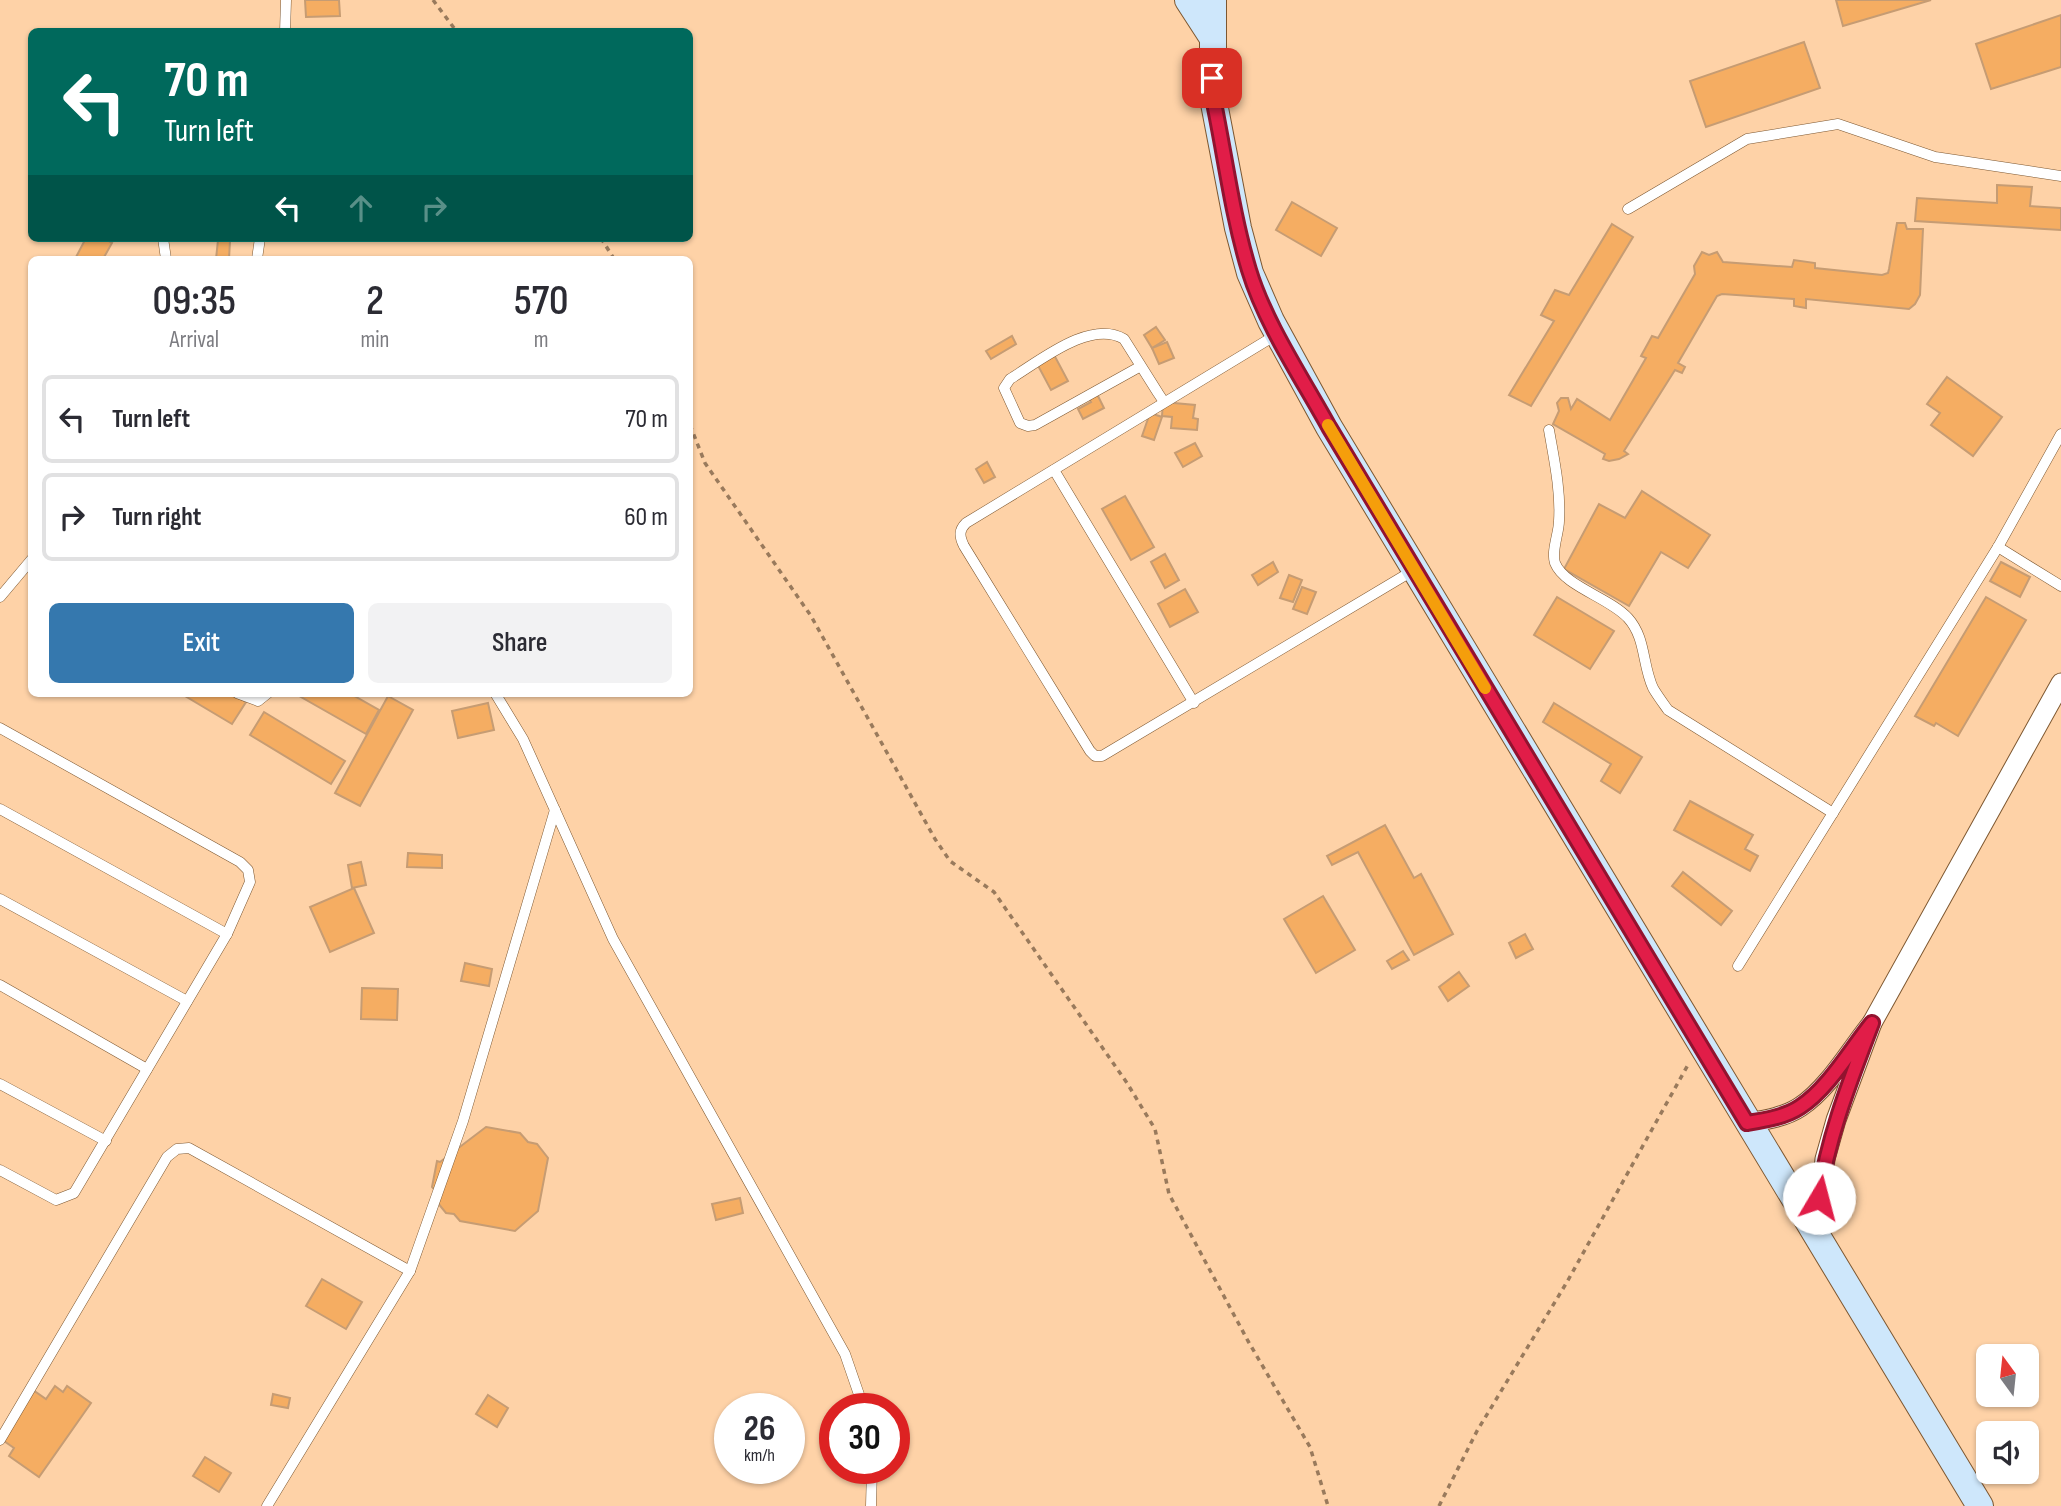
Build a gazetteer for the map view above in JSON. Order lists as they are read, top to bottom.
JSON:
{
  "north": "top",
  "page": {
    "turn": ["70 m", "Turn left"],
    "eta": [
      "09:35",
      "Arrival",
      "2",
      "min",
      "570",
      "m"
    ],
    "list": [
      {
        "name": "Turn left",
        "value": "70 m"
      },
      {
        "name": "Turn right",
        "value": "60 m"
      }
    ],
    "buttons": ["Exit", "Share"],
    "speed": "26 km/h",
    "limit": "30"
  }
}
